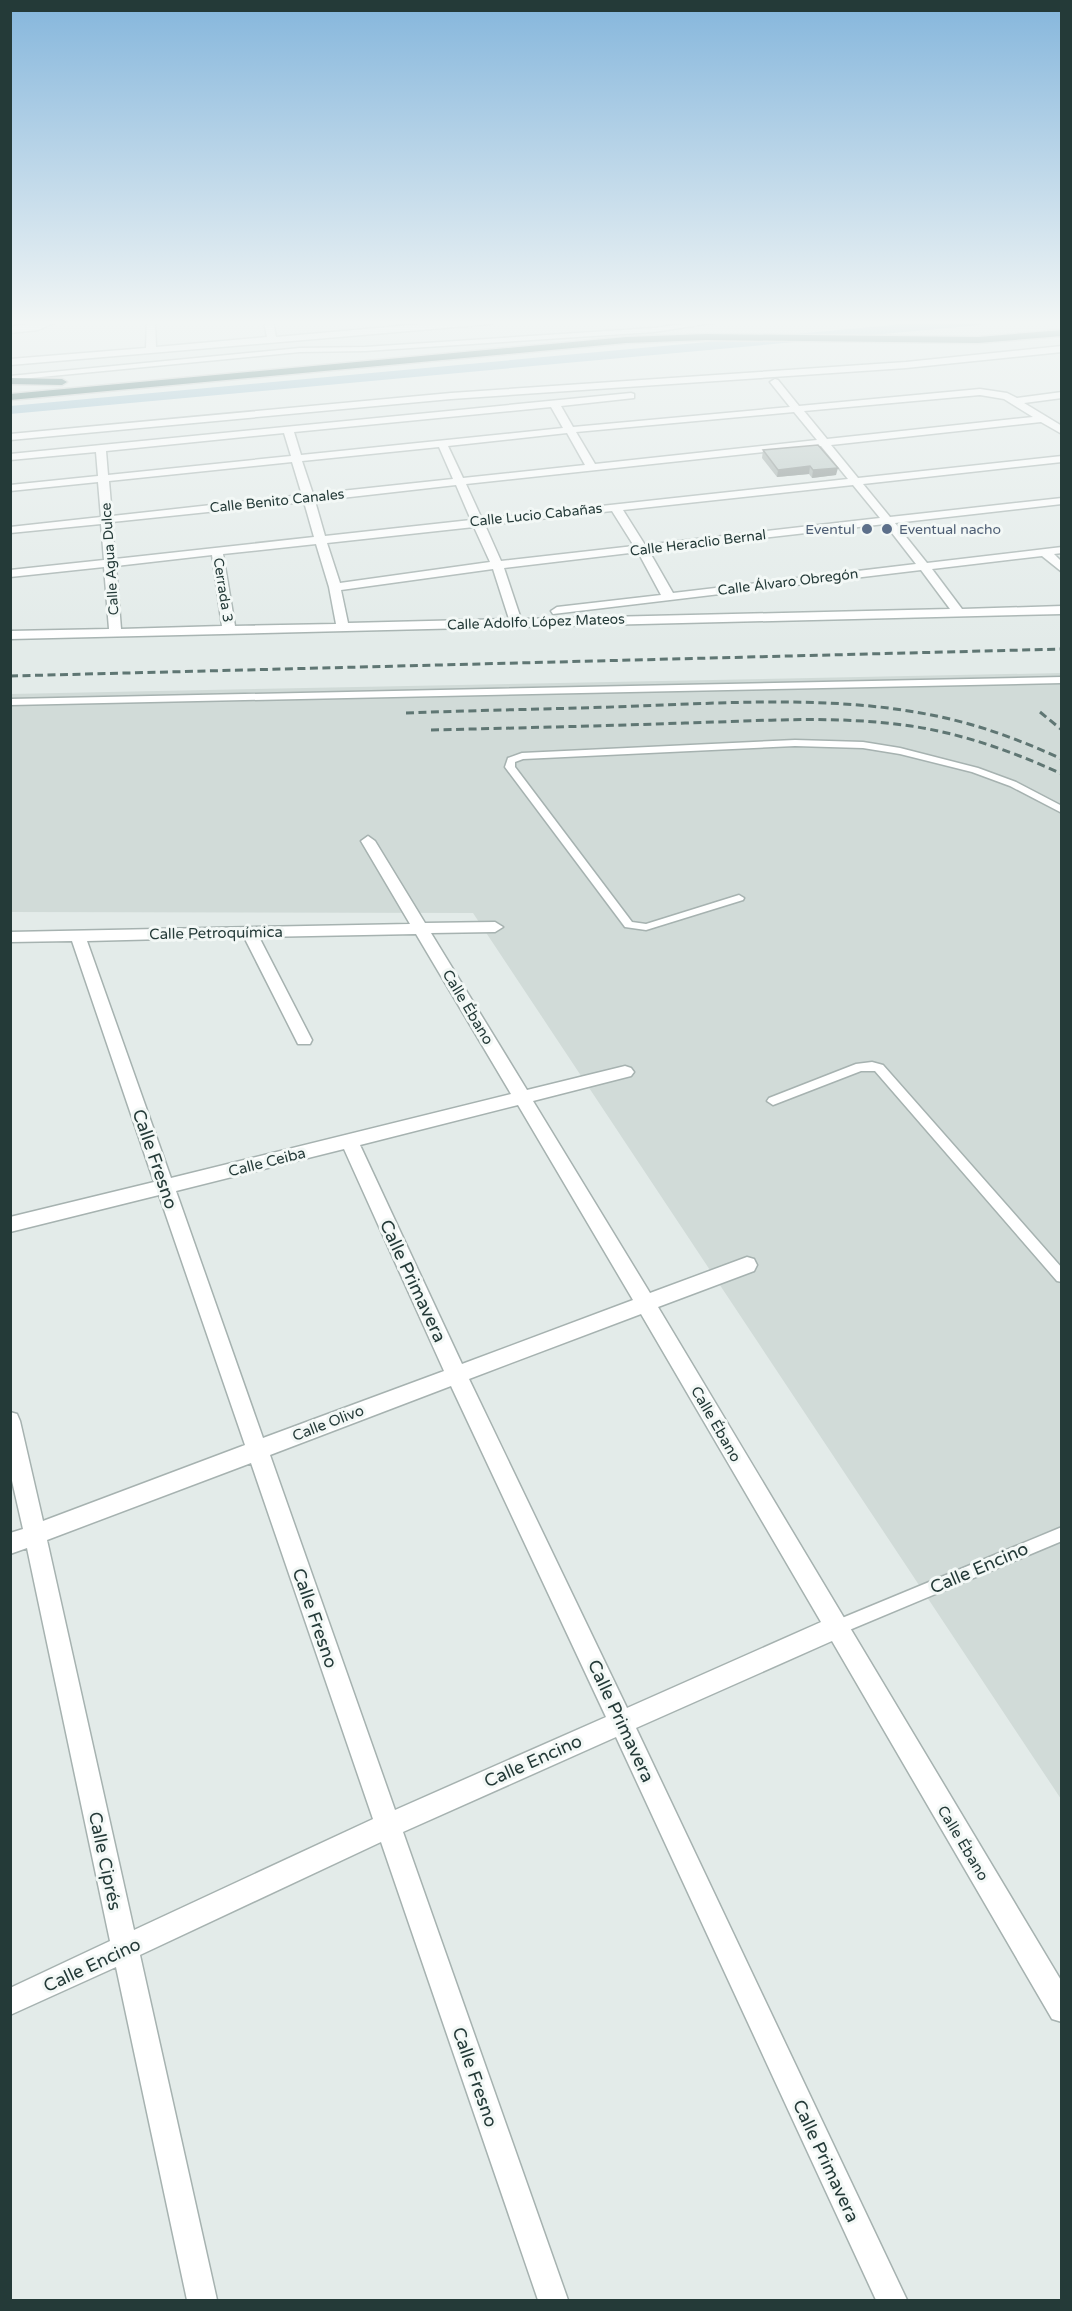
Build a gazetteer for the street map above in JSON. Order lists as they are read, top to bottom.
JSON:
{
  "streets": {
    "street": [
      "Calle Benito Canales",
      "Calle Lucio Cabañas",
      "Calle Heraclio Bernal",
      "Calle Agua Dulce",
      "Calle Álvaro Obregón",
      "Cerrada 3",
      "Calle Adolfo López Mateos",
      "Calle Petroquímica",
      "Calle Ébano",
      "Calle Fresno",
      "Calle Ceiba",
      "Calle Primavera",
      "Calle Olivo",
      "Calle Encino",
      "Calle Ciprés"
    ]
  },
  "crossings": [
    ["Calle Benito Canales", "Calle Agua Dulce"],
    ["Calle Lucio Cabañas", "Calle Agua Dulce"],
    ["Calle Lucio Cabañas", "Cerrada 3"],
    ["Calle Agua Dulce", "Calle Adolfo López Mateos"],
    ["Calle Álvaro Obregón", "Calle Adolfo López Mateos"],
    ["Cerrada 3", "Calle Adolfo López Mateos"],
    ["Calle Petroquímica", "Calle Ébano"],
    ["Calle Petroquímica", "Calle Fresno"],
    ["Calle Ébano", "Calle Ceiba"],
    ["Calle Ébano", "Calle Olivo"],
    ["Calle Ébano", "Calle Encino"],
    ["Calle Fresno", "Calle Ceiba"],
    ["Calle Fresno", "Calle Olivo"],
    ["Calle Fresno", "Calle Encino"],
    ["Calle Ceiba", "Calle Primavera"],
    ["Calle Primavera", "Calle Olivo"],
    ["Calle Primavera", "Calle Encino"],
    ["Calle Olivo", "Calle Ciprés"],
    ["Calle Encino", "Calle Ciprés"]
  ],
  "places": ["Eventul", "Eventual nacho"]
}
